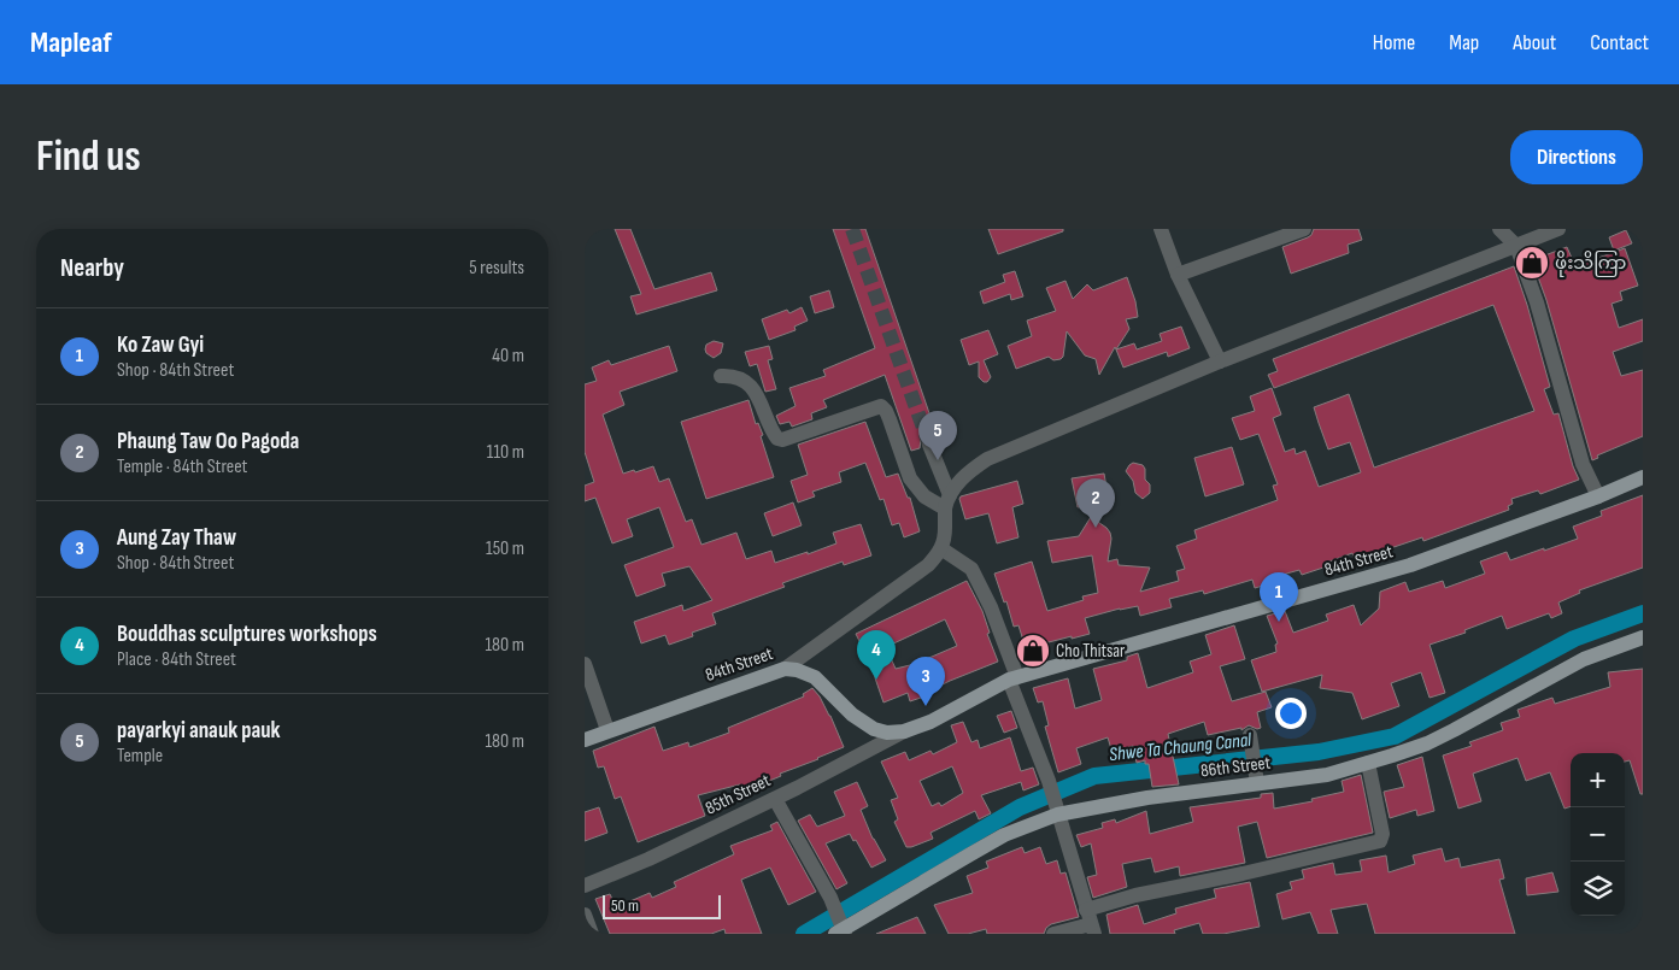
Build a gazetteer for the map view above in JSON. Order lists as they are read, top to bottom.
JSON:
{
  "streets": {
    "main road": ["84th Street", "86th Street"],
    "street": ["85th Street"]
  },
  "crossings": [
    ["84th Street", "85th Street"]
  ],
  "water": ["Shwe Ta Chaung Canal"],
  "places": {
    "shop": ["ဖိုးသိကြာ", "Cho Thitsar"]
  },
  "scale_bar": "50 m",
  "page": {
    "header": "Mapleaf",
    "nav": [
      "Home",
      "Map",
      "About",
      "Contact"
    ],
    "buttons": "Directions",
    "title": "Find us",
    "heading": ["Nearby", "5 results"],
    "list": [
      {
        "mark": "1",
        "name": "Ko Zaw Gyi",
        "note": "Shop · 84th Street",
        "value": "40 m"
      },
      {
        "mark": "2",
        "name": "Phaung Taw Oo Pagoda",
        "note": "Temple · 84th Street",
        "value": "110 m"
      },
      {
        "mark": "3",
        "name": "Aung Zay Thaw",
        "note": "Shop · 84th Street",
        "value": "150 m"
      },
      {
        "mark": "4",
        "name": "Bouddhas sculptures workshops",
        "note": "Place · 84th Street",
        "value": "180 m"
      },
      {
        "mark": "5",
        "name": "payarkyi anauk pauk",
        "note": "Temple",
        "value": "180 m"
      }
    ],
    "pins": [
      "5",
      "2",
      "1",
      "4",
      "3"
    ],
    "map_buttons": ["+", "−"],
    "scale": "50 m"
  }
}
